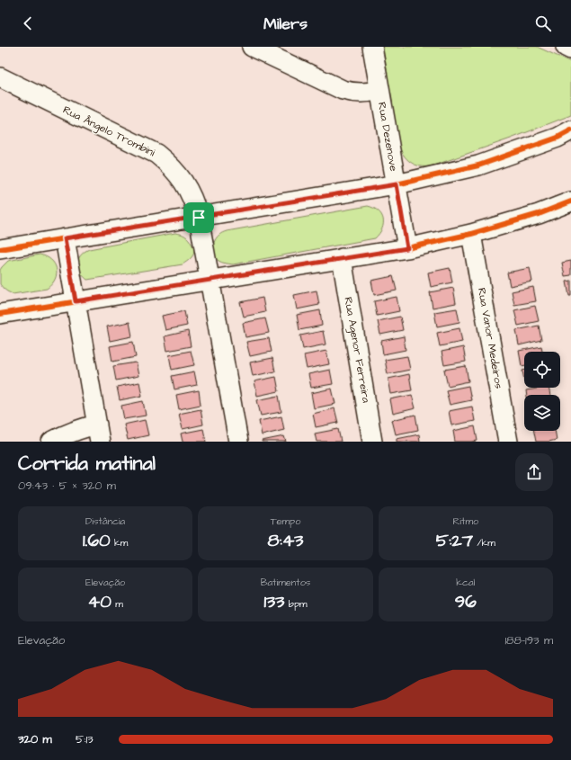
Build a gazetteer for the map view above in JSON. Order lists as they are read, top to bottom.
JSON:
{
  "streets": {
    "street": [
      "Rua Ângelo Trombini",
      "Rua Dezenove",
      "Rua Vanor Medeiros",
      "Rua Agenor Ferreira"
    ]
  },
  "page": {
    "header": "Milers",
    "heading": ["Corrida matinal", "09:43 · 5 × 320 m"],
    "stats": [
      ["Distância", "1.60 km"],
      ["Tempo", "8:43"],
      ["Ritmo", "5:27 /km"],
      ["Elevação", "40 m"],
      ["Batimentos", "133 bpm"],
      ["kcal", "96"]
    ],
    "chart": ["Elevação", "188–193 m"],
    "list": [
      {
        "name": "320 m",
        "note": "5:13"
      }
    ]
  }
}
